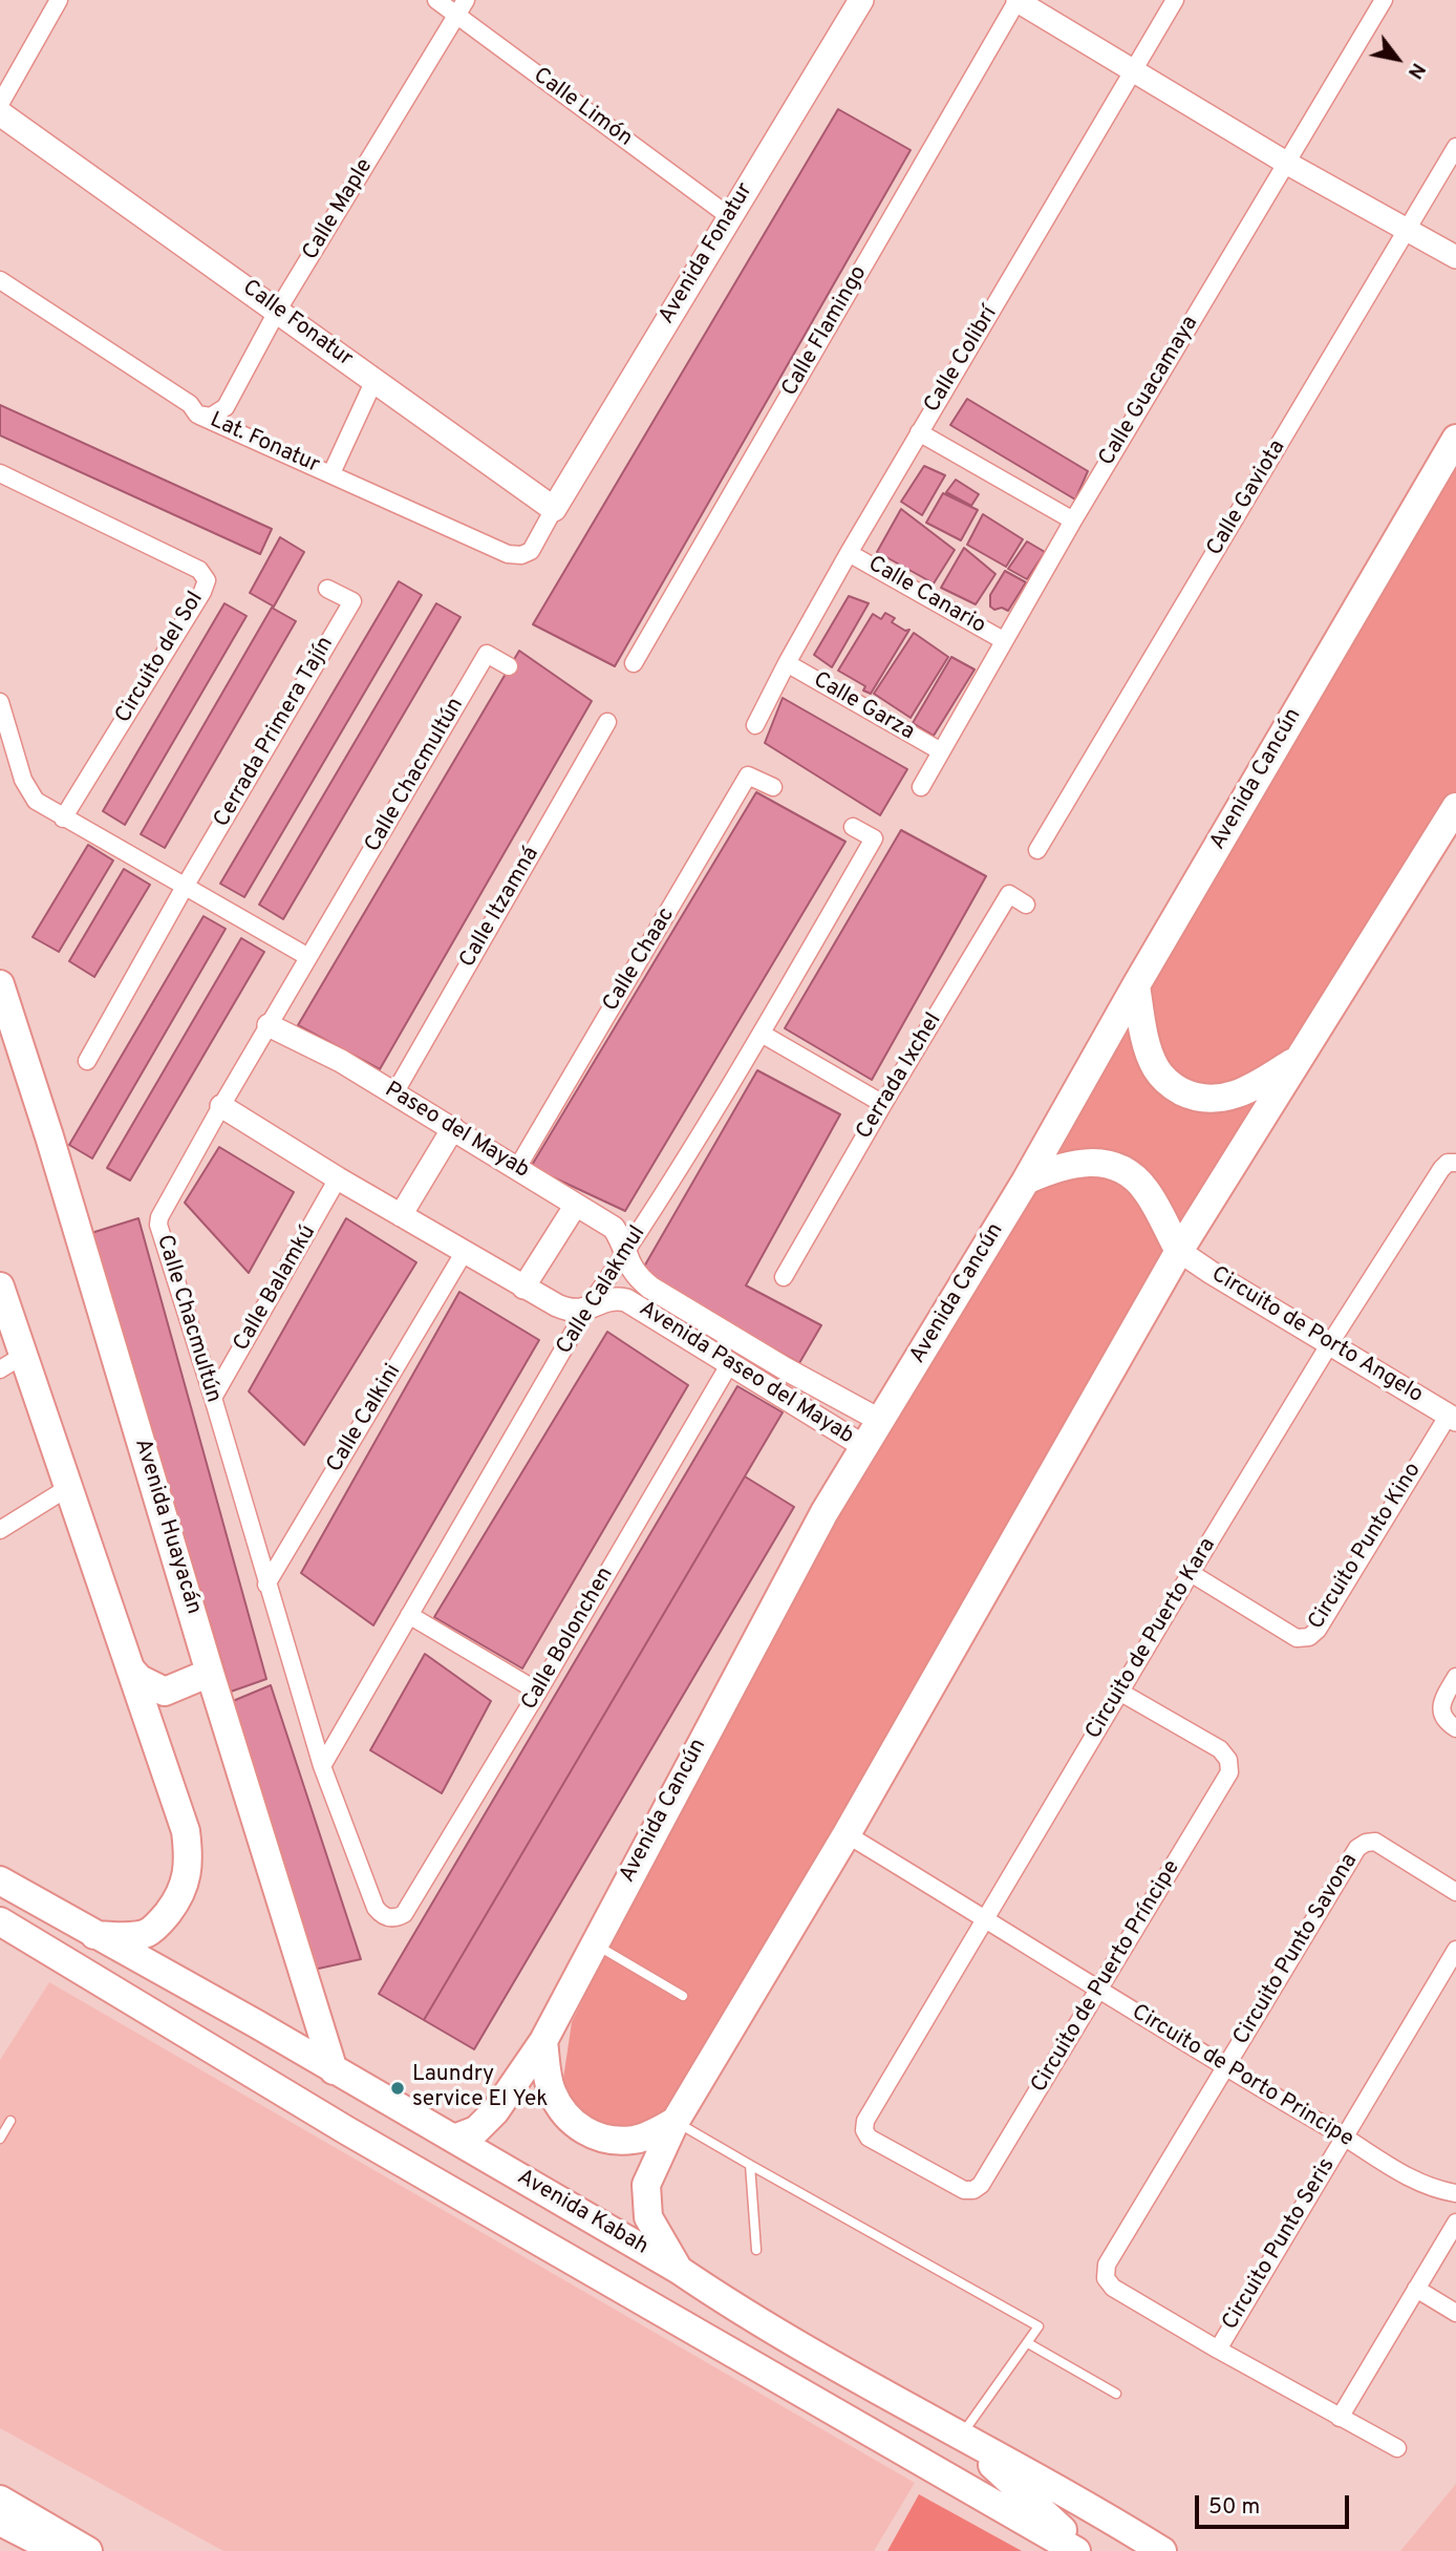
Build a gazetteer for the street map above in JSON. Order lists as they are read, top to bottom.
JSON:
{
  "streets": {
    "main road": [
      "Avenida Fonatur",
      "Calle Fonatur",
      "Avenida Cancún",
      "Avenida Huayacán",
      "Avenida Kabah"
    ],
    "street": [
      "Calle Limón",
      "Calle Maple",
      "Calle Flamingo",
      "Calle Colibrí",
      "Calle Guacamaya",
      "Lat. Fonatur",
      "Calle Gaviota",
      "Calle Canario",
      "Circuito del Sol",
      "Calle Garza",
      "Cerrada Primera Tajín",
      "Calle Chacmultún",
      "Calle Itzamná",
      "Calle Chaac",
      "Cerrada Ixchel",
      "Paseo del Mayab",
      "Calle Balamkú",
      "Calle Calakmul",
      "Circuito de Porto Angelo",
      "Avenida Paseo del Mayab",
      "Calle Calkini",
      "Circuito Punto Kino",
      "Calle Bolonchen",
      "Circuito de Puerto Kara",
      "Circuito Punto Savona",
      "Circuito de Puerto Príncipe",
      "Circuito de Porto Principe",
      "Circuito Punto Seris"
    ]
  },
  "crossings": [
    ["Calle Limón", "Calle Maple"],
    ["Calle Limón", "Avenida Fonatur"],
    ["Calle Maple", "Calle Fonatur"],
    ["Calle Maple", "Lat. Fonatur"],
    ["Avenida Fonatur", "Calle Fonatur"],
    ["Avenida Fonatur", "Lat. Fonatur"],
    ["Calle Fonatur", "Lat. Fonatur"],
    ["Calle Colibrí", "Calle Canario"],
    ["Calle Colibrí", "Calle Garza"],
    ["Calle Guacamaya", "Calle Canario"],
    ["Calle Guacamaya", "Calle Garza"],
    ["Calle Chacmultún", "Paseo del Mayab"],
    ["Calle Chacmultún", "Calle Balamkú"],
    ["Calle Chacmultún", "Calle Calakmul"],
    ["Calle Chacmultún", "Calle Calkini"],
    ["Calle Chacmultún", "Calle Bolonchen"],
    ["Avenida Cancún", "Avenida Paseo del Mayab"],
    ["Avenida Cancún", "Avenida Kabah"],
    ["Calle Itzamná", "Paseo del Mayab"],
    ["Calle Chaac", "Paseo del Mayab"],
    ["Paseo del Mayab", "Calle Calakmul"],
    ["Paseo del Mayab", "Avenida Paseo del Mayab"],
    ["Calle Calakmul", "Avenida Paseo del Mayab"],
    ["Circuito de Porto Angelo", "Circuito Punto Kino"],
    ["Circuito de Porto Angelo", "Circuito de Puerto Kara"],
    ["Avenida Paseo del Mayab", "Calle Bolonchen"],
    ["Avenida Huayacán", "Avenida Kabah"],
    ["Circuito Punto Kino", "Circuito de Puerto Kara"],
    ["Circuito de Puerto Kara", "Circuito de Puerto Príncipe"],
    ["Circuito de Puerto Kara", "Circuito de Porto Principe"],
    ["Circuito Punto Savona", "Circuito de Porto Principe"],
    ["Circuito Punto Savona", "Circuito Punto Seris"],
    ["Circuito de Puerto Príncipe", "Circuito de Porto Principe"],
    ["Circuito de Porto Principe", "Circuito Punto Seris"]
  ],
  "places": ["Laundry service El Yek"],
  "scale_bar": "50 m",
  "north": "bottom right"
}
